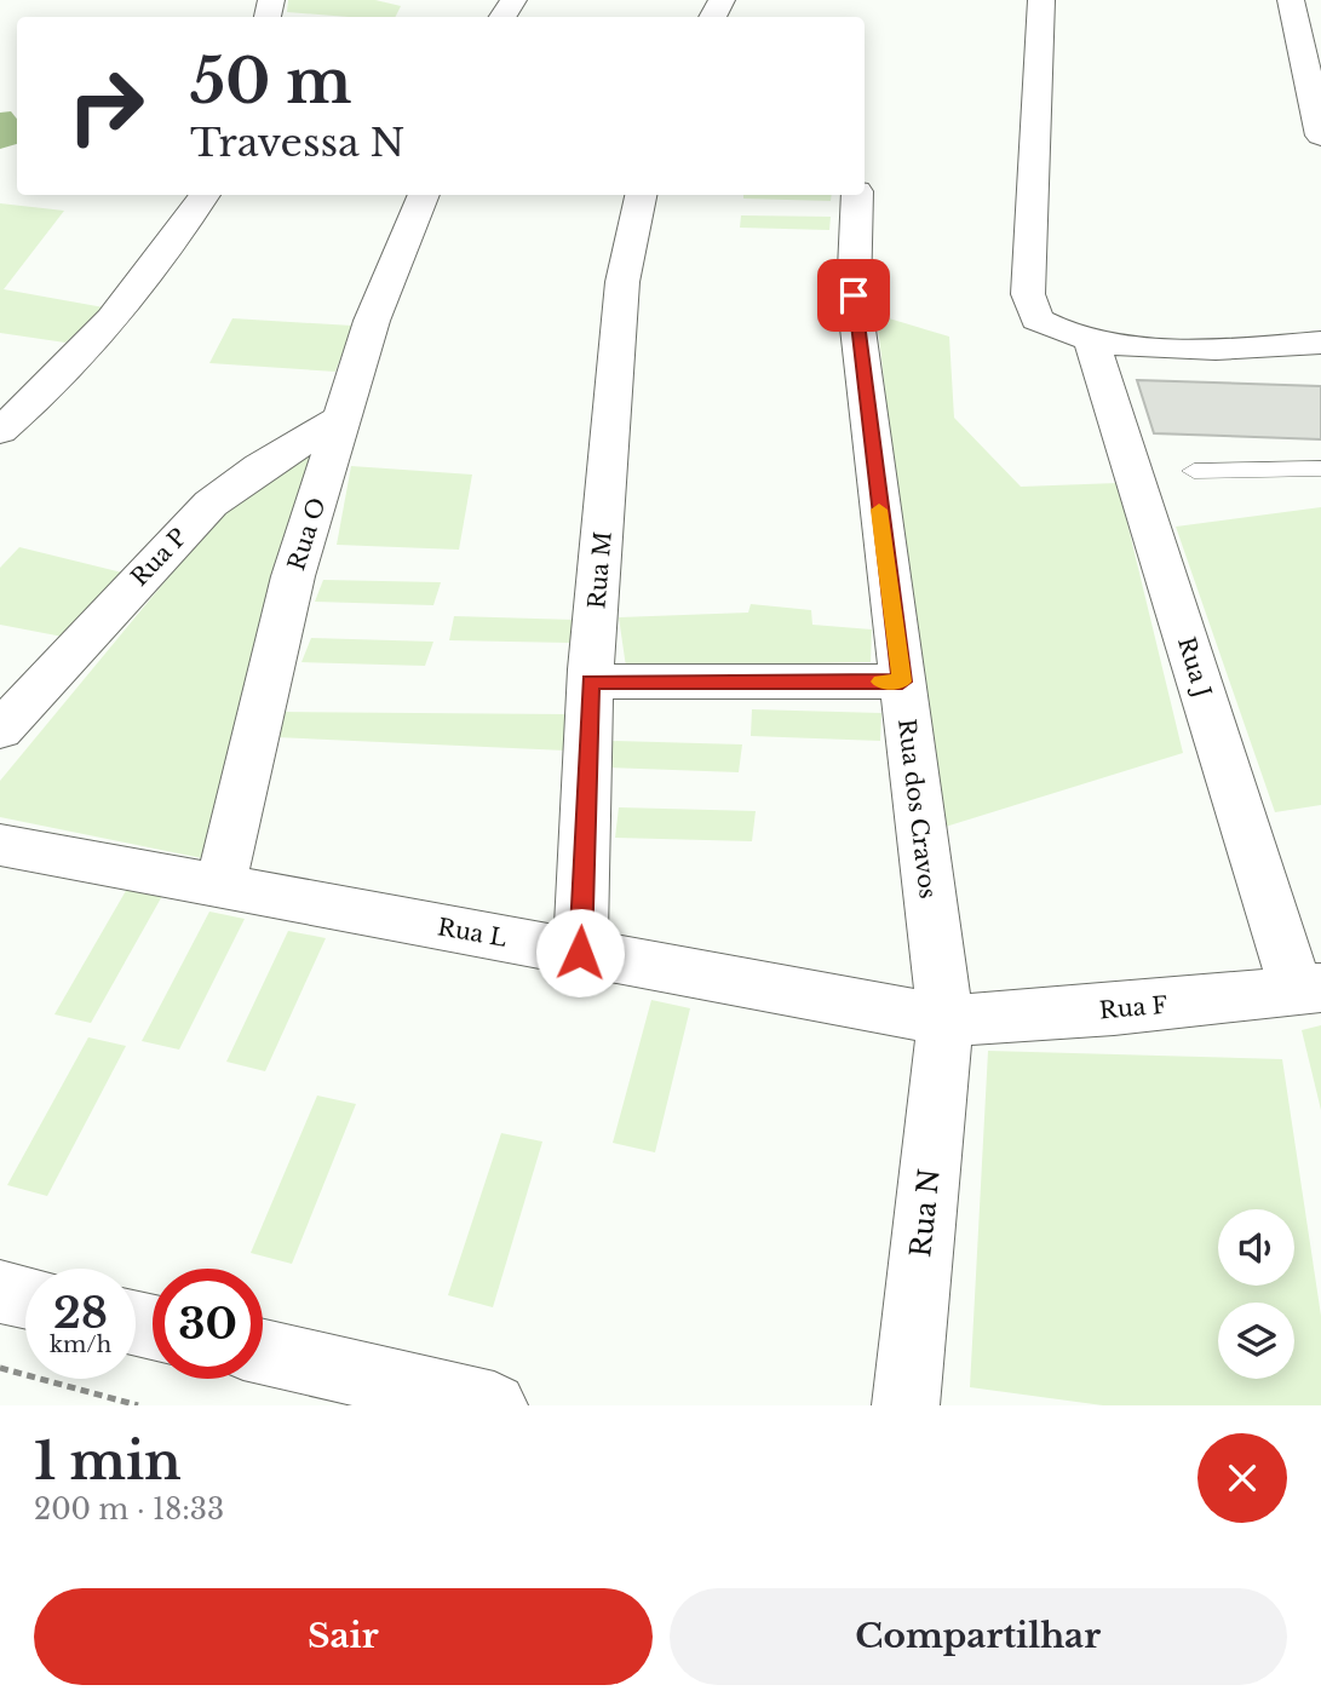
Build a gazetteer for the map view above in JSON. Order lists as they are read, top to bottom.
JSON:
{
  "streets": {
    "street": [
      "Rua O",
      "Rua P",
      "Rua M",
      "Rua J",
      "Rua dos Cravos",
      "Rua L",
      "Rua F",
      "Rua N"
    ]
  },
  "crossings": [
    ["Rua O", "Rua P"],
    ["Rua O", "Rua L"],
    ["Rua M", "Rua L"],
    ["Rua J", "Rua F"],
    ["Rua dos Cravos", "Rua L"],
    ["Rua dos Cravos", "Rua F"],
    ["Rua dos Cravos", "Rua N"],
    ["Rua L", "Rua F"],
    ["Rua L", "Rua N"],
    ["Rua F", "Rua N"]
  ],
  "page": {
    "turn": ["50 m", "Travessa N"],
    "speed": "28 km/h",
    "limit": "30",
    "heading": ["1 min", "200 m · 18:33"],
    "buttons": ["Sair", "Compartilhar"]
  }
}
